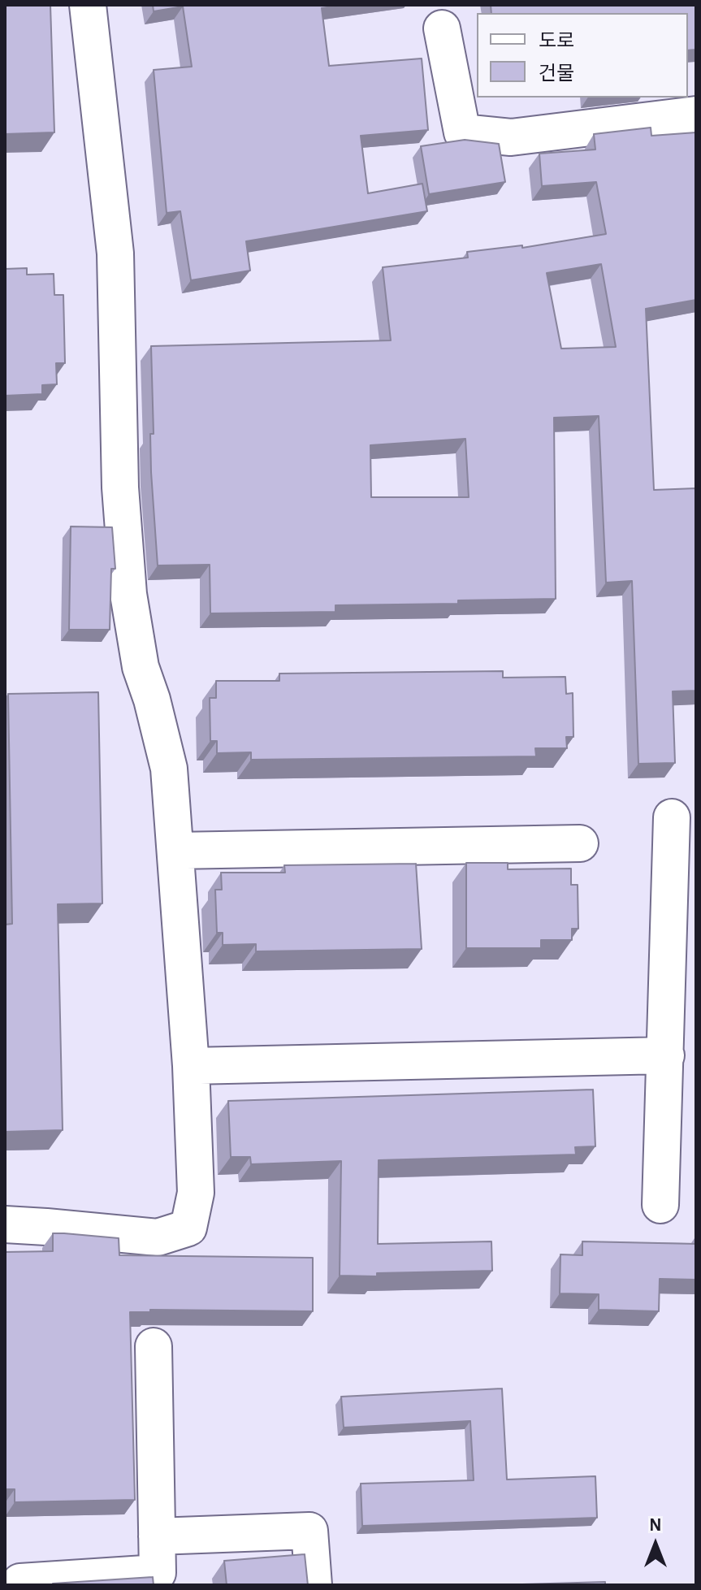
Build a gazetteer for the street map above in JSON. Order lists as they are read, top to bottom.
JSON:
{
  "legend": ["도로", "건물"],
  "north": "top"
}
